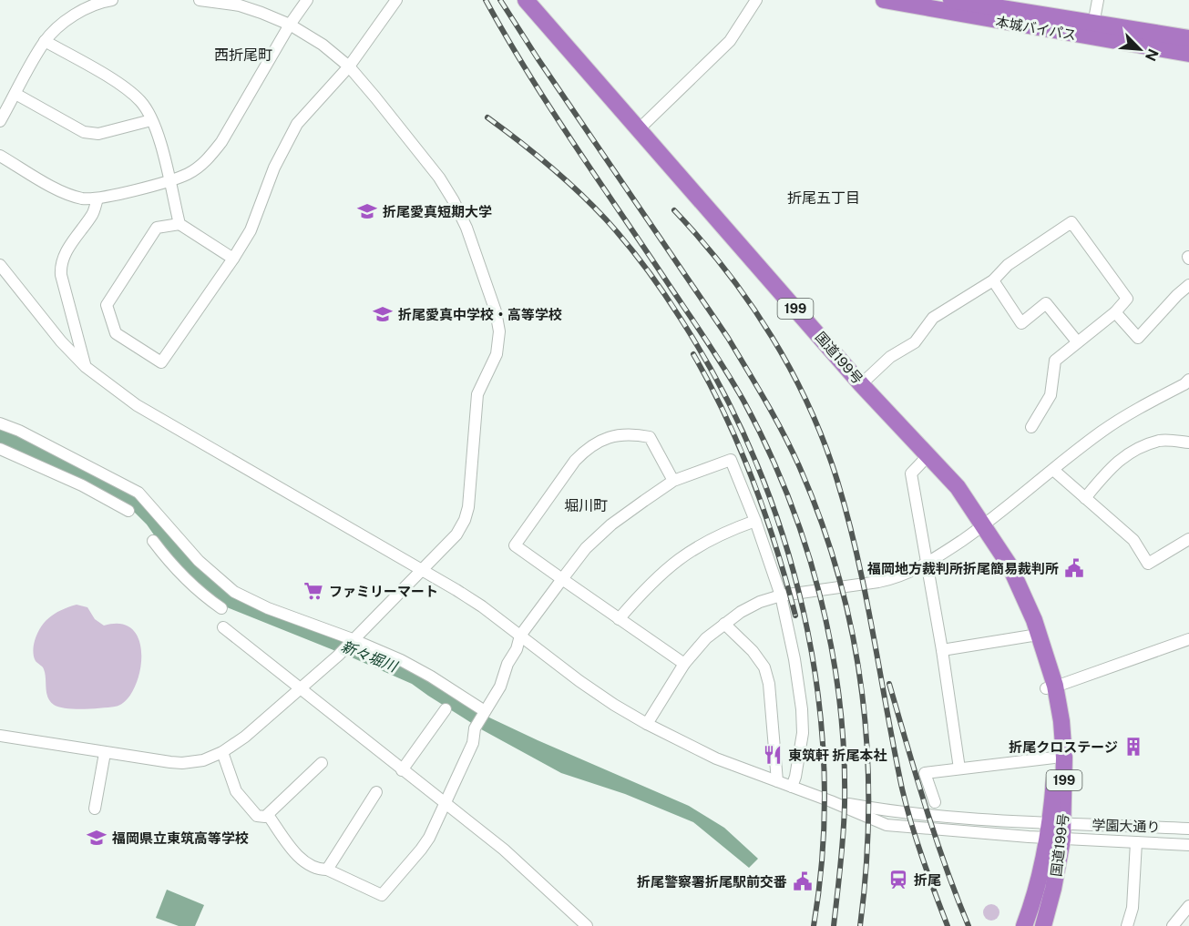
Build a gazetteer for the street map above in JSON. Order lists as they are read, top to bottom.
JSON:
{
  "streets": {
    "highway": ["本城バイパス", "199", "国道199号"],
    "street": ["学園大通り"]
  },
  "crossings": [
    ["国道199号", "学園大通り"]
  ],
  "districts": ["西折尾町", "折尾五丁目", "堀川町"],
  "water": ["新々堀川"],
  "places": {
    "school or university": ["折尾愛真短期大学", "折尾愛真中学校・高等学校", "福岡県立東筑高等学校"],
    "public building": ["福岡地方裁判所折尾簡易裁判所", "折尾警察署折尾駅前交番"],
    "supermarket": ["ファミリーマート"],
    "building": ["折尾クロステージ"],
    "restaurant": ["東筑軒 折尾本社"],
    "station": ["折尾"]
  },
  "north": "bottom right"
}
